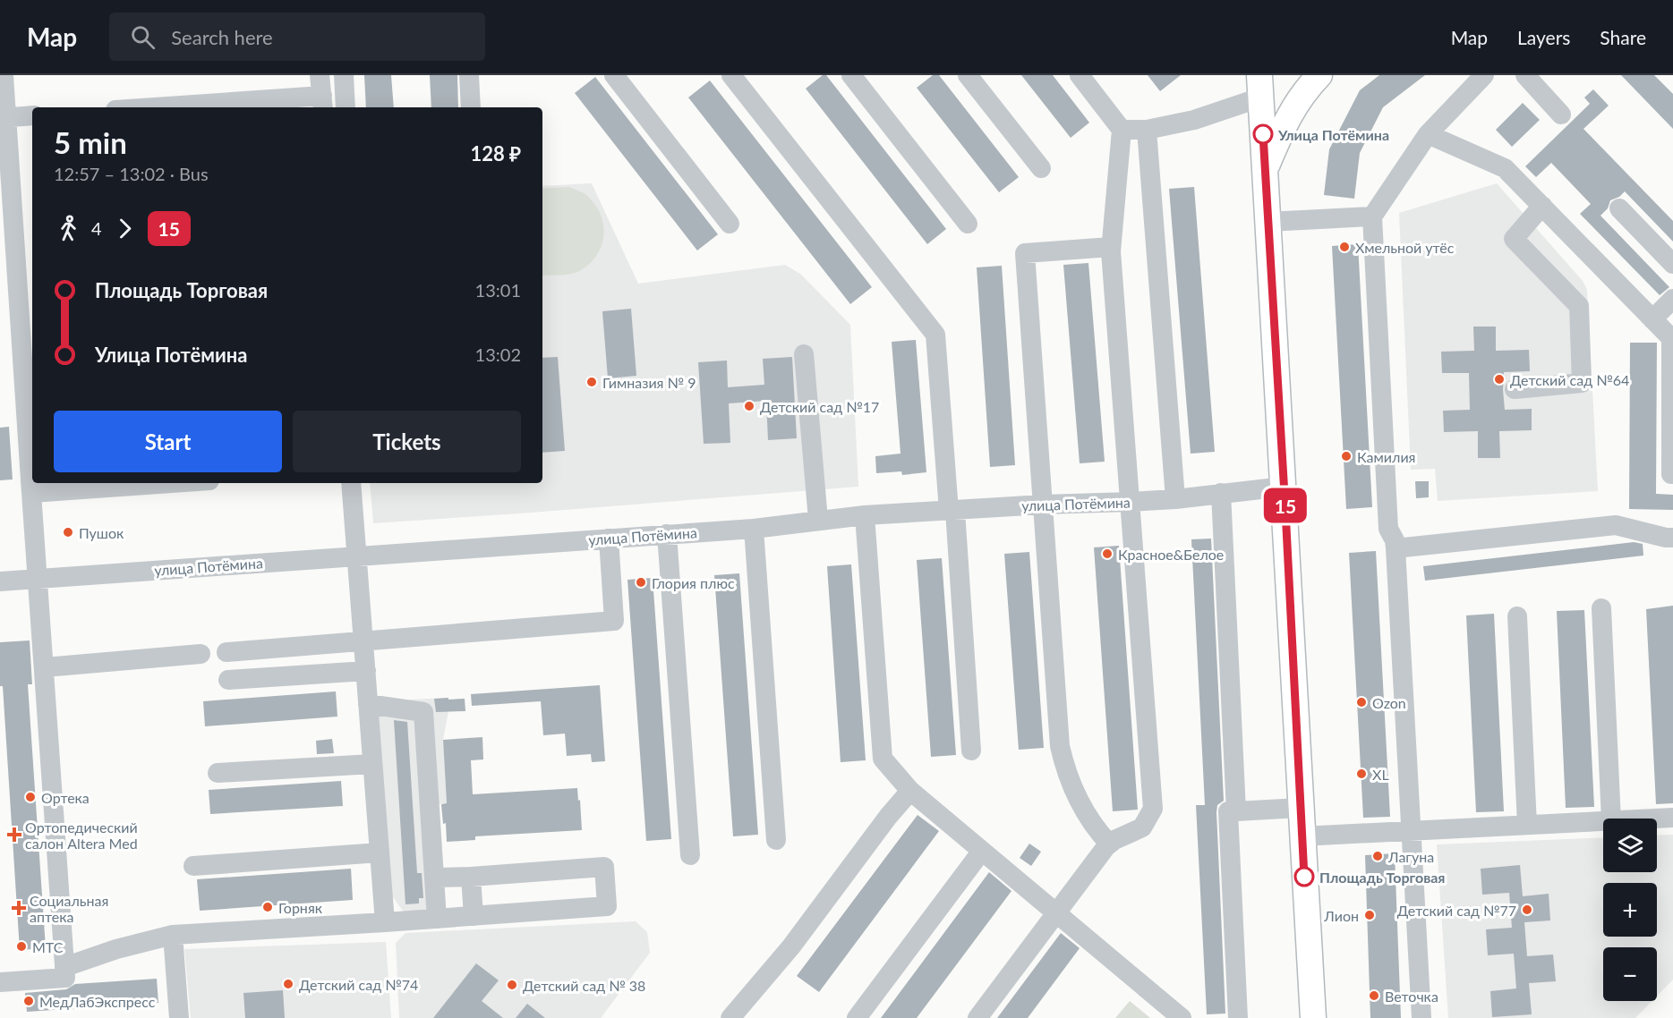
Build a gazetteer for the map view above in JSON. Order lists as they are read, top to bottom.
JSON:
{
  "streets": {
    "street": ["улица Потёмина"]
  },
  "places": {
    "other": [
      "Улица Потёмина",
      "Хмельной утёс",
      "Детский сад №64",
      "Гимназия № 9",
      "Детский сад №17",
      "Камилия",
      "Пушок",
      "Красное&Белое",
      "Глория плюс",
      "Ozon",
      "XL",
      "Ортека",
      "Лагуна",
      "Площадь Торговая",
      "Горняк",
      "Детский сад №77",
      "Лион",
      "МТС",
      "Детский сад №74",
      "Детский сад № 38",
      "Веточка",
      "МедЛабЭкспресс"
    ],
    "health": ["Ортопедический салон Altera Med", "Социальная аптека"]
  },
  "lines": ["bus line 15"],
  "page": {
    "header": "Map",
    "search": "Search here",
    "nav": ["Map", "Layers", "Share"],
    "on_map": "15",
    "heading": ["5 min", "12:57 – 13:02 · Bus", "128 ₽"],
    "legs": ["4", "15"],
    "list": [
      {
        "name": "Площадь Торговая",
        "value": "13:01"
      },
      {
        "name": "Улица Потёмина",
        "value": "13:02"
      }
    ],
    "buttons": ["Start", "Tickets"],
    "map_buttons": ["+", "−"]
  }
}
